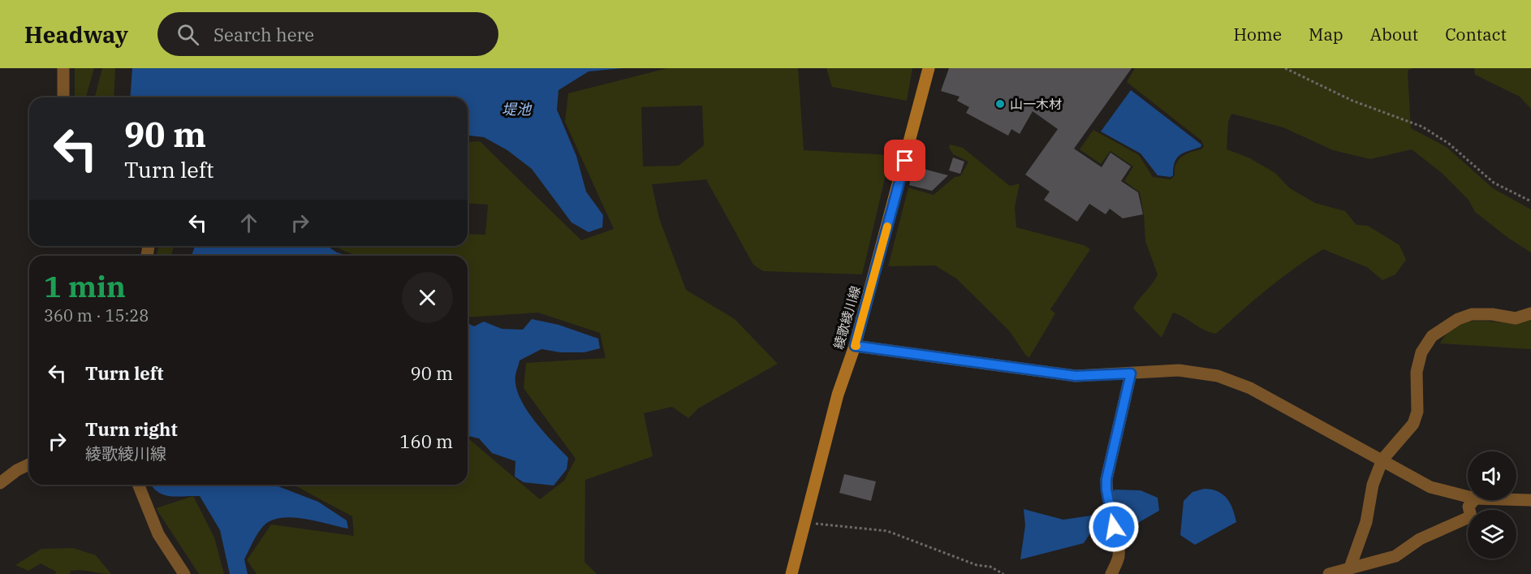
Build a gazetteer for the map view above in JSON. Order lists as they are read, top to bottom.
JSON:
{
  "streets": {
    "main road": ["綾歌綾川線"]
  },
  "water": ["堤池"],
  "places": ["山一木材"],
  "page": {
    "header": "Headway",
    "search": "Search here",
    "nav": [
      "Home",
      "Map",
      "About",
      "Contact"
    ],
    "turn": ["90 m", "Turn left"],
    "heading": ["1 min", "360 m · 15:28"],
    "list": [
      {
        "name": "Turn left",
        "value": "90 m"
      },
      {
        "name": "Turn right",
        "note": "綾歌綾川線",
        "value": "160 m"
      }
    ]
  }
}
